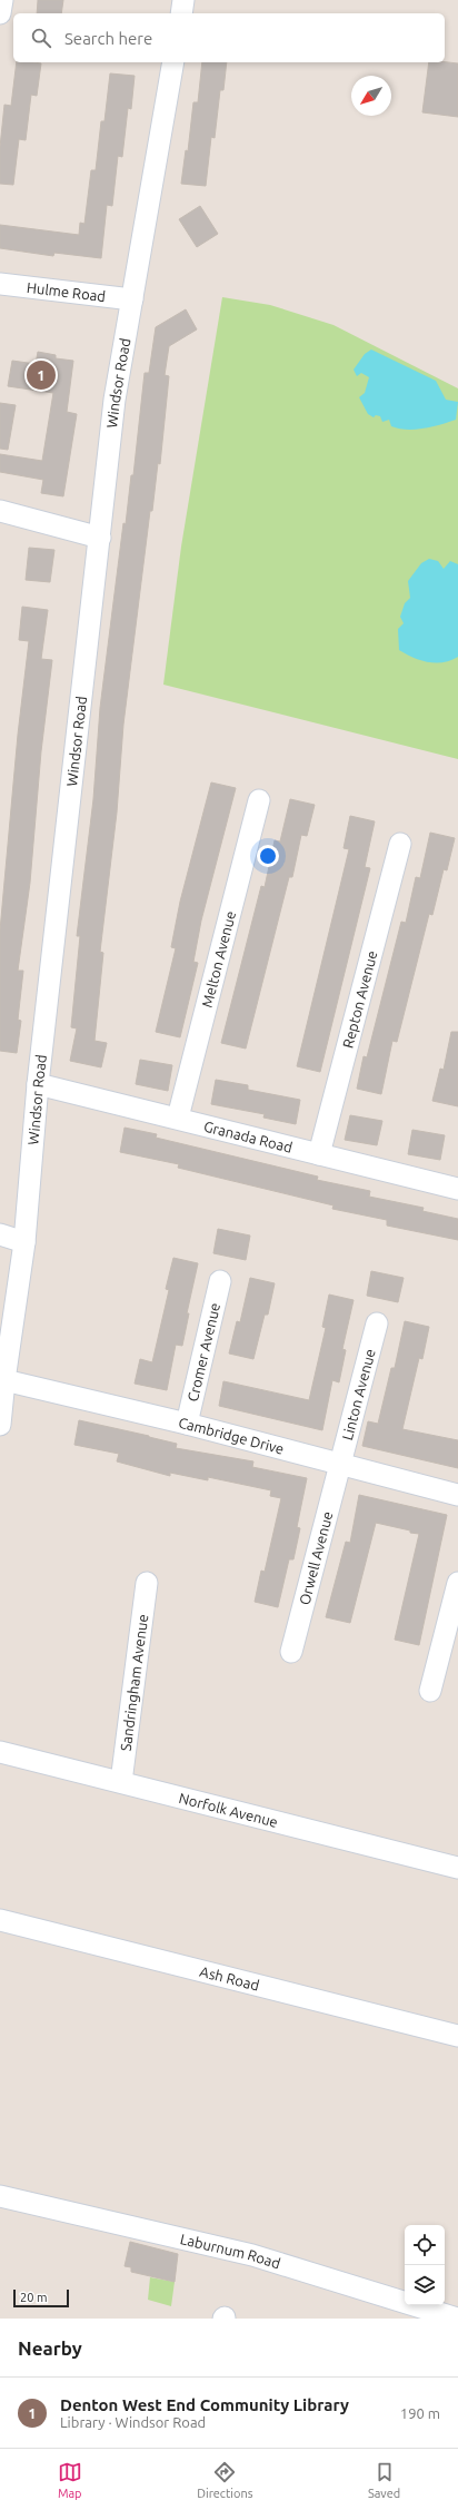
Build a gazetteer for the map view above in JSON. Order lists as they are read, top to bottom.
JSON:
{
  "streets": {
    "street": [
      "Hulme Road",
      "Windsor Road",
      "Melton Avenue",
      "Repton Avenue",
      "Granada Road",
      "Cromer Avenue",
      "Linton Avenue",
      "Cambridge Drive",
      "Orwell Avenue",
      "Sandringham Avenue",
      "Norfolk Avenue",
      "Ash Road",
      "Laburnum Road"
    ]
  },
  "crossings": [
    ["Hulme Road", "Windsor Road"],
    ["Windsor Road", "Granada Road"],
    ["Windsor Road", "Cambridge Drive"],
    ["Melton Avenue", "Granada Road"],
    ["Repton Avenue", "Granada Road"],
    ["Cromer Avenue", "Cambridge Drive"],
    ["Linton Avenue", "Cambridge Drive"],
    ["Linton Avenue", "Orwell Avenue"],
    ["Cambridge Drive", "Orwell Avenue"],
    ["Sandringham Avenue", "Norfolk Avenue"]
  ],
  "scale_bar": "20 m",
  "north": "bottom left",
  "page": {
    "search": "Search here",
    "pins": "1",
    "scale": "20 m",
    "heading": "Nearby",
    "list": [
      {
        "mark": "1",
        "name": "Denton West End Community Library",
        "note": "Library · Windsor Road",
        "value": "190 m"
      }
    ],
    "nav": ["Map", "Directions", "Saved"]
  }
}
